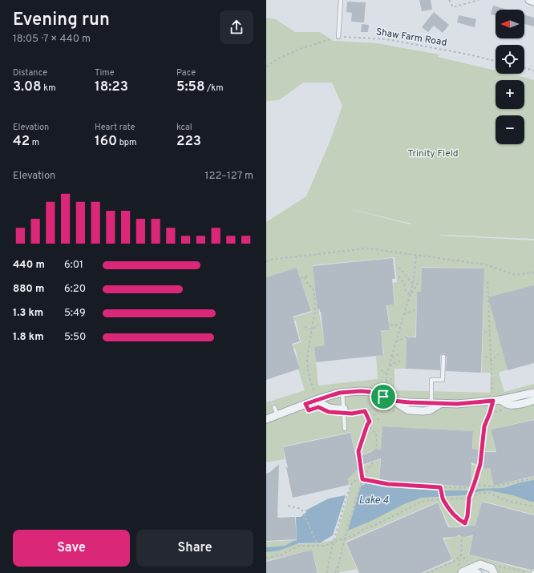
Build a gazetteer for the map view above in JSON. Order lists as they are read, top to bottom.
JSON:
{
  "streets": {
    "path": ["Shaw Farm Road"]
  },
  "water": ["Lake 4"],
  "parks": ["Trinity Field"],
  "north": "left",
  "page": {
    "heading": ["Evening run", "18:05 · 7 × 440 m"],
    "map_buttons": ["+", "−"],
    "stats": [
      ["Distance", "3.08 km"],
      ["Time", "18:23"],
      ["Pace", "5:58 /km"],
      ["Elevation", "42 m"],
      ["Heart rate", "160 bpm"],
      ["kcal", "223"]
    ],
    "chart": ["Elevation", "122–127 m"],
    "list": [
      {
        "name": "440 m",
        "note": "6:01"
      },
      {
        "name": "880 m",
        "note": "6:20"
      },
      {
        "name": "1.3 km",
        "note": "5:49"
      },
      {
        "name": "1.8 km",
        "note": "5:50"
      }
    ],
    "buttons": ["Save", "Share"]
  }
}
